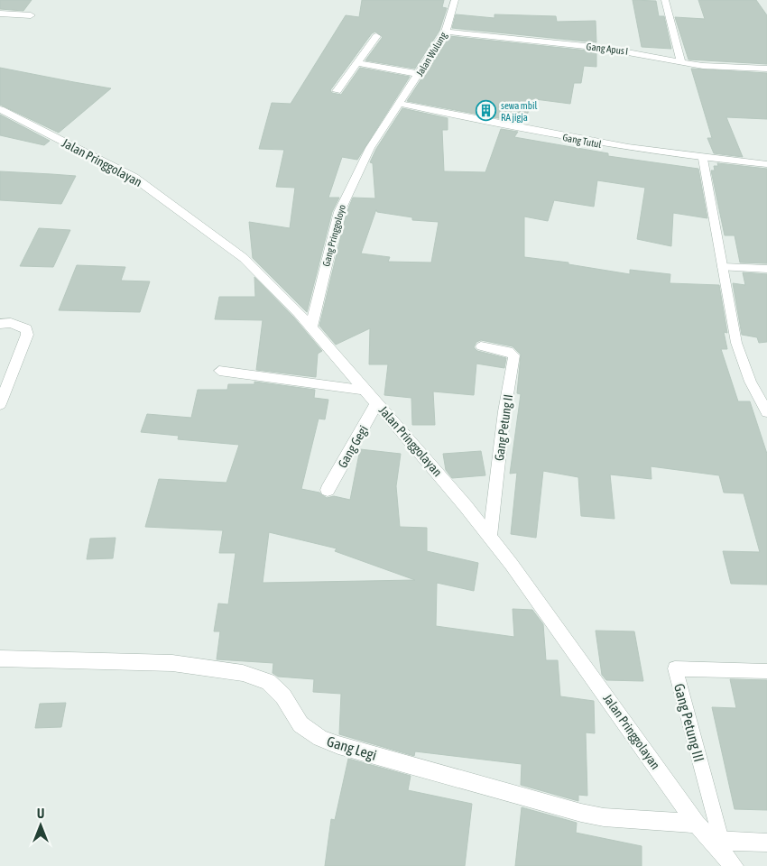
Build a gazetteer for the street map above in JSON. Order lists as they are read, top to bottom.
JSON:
{
  "streets": {
    "street": [
      "Gang Apus I",
      "Jalan Wulung",
      "Gang Tutul",
      "Jalan Pringgolayan",
      "Gang Pringgoloyo",
      "Gang Gegi",
      "Gang Legi"
    ],
    "lane": ["Gang Petung II", "Gang Petung III"]
  },
  "crossings": [
    ["Gang Apus I", "Jalan Wulung"],
    ["Jalan Wulung", "Gang Tutul"],
    ["Jalan Wulung", "Gang Pringgoloyo"],
    ["Gang Tutul", "Gang Pringgoloyo"],
    ["Jalan Pringgolayan", "Gang Pringgoloyo"],
    ["Jalan Pringgolayan", "Gang Petung II"],
    ["Jalan Pringgolayan", "Gang Gegi"],
    ["Jalan Pringgolayan", "Gang Petung III"],
    ["Jalan Pringgolayan", "Gang Legi"]
  ],
  "places": {
    "building": ["sewa mbil RA jigja"]
  },
  "north": "top"
}
